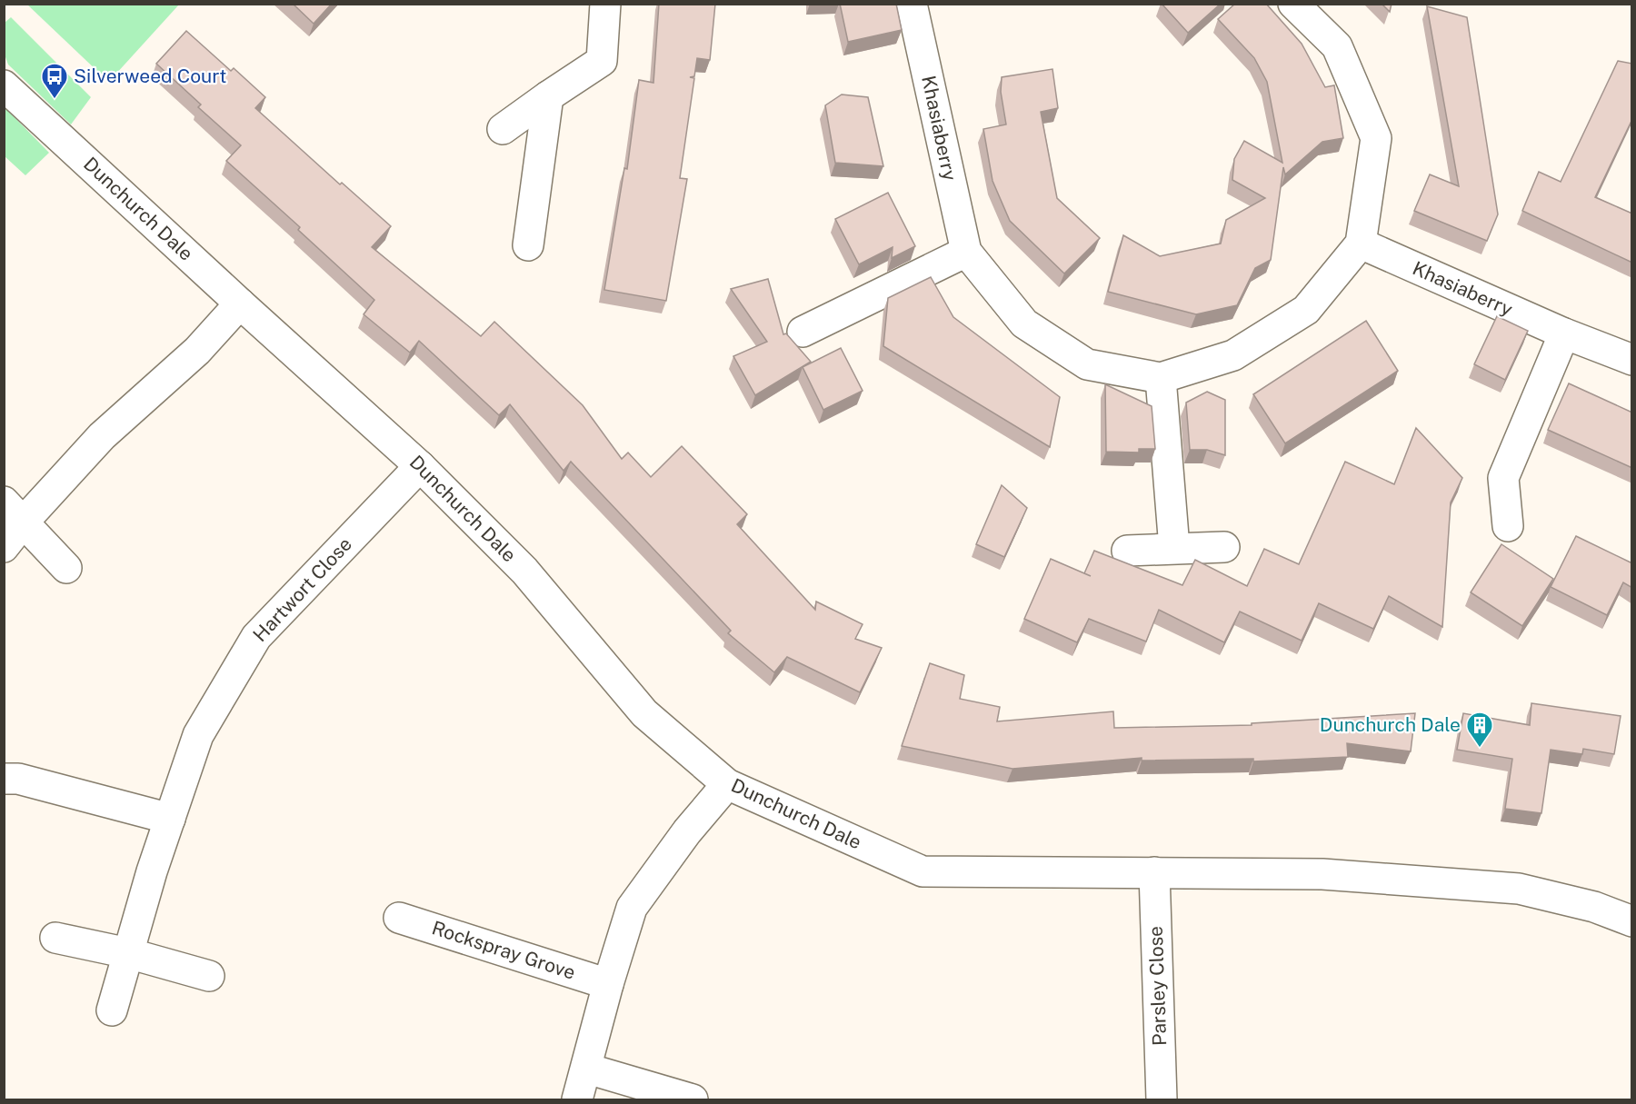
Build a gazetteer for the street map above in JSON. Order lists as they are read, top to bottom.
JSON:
{
  "streets": {
    "street": [
      "Khasiaberry",
      "Dunchurch Dale",
      "Hartwort Close",
      "Rockspray Grove",
      "Parsley Close"
    ]
  },
  "crossings": [
    ["Dunchurch Dale", "Hartwort Close"],
    ["Dunchurch Dale", "Parsley Close"]
  ],
  "places": {
    "bus stop": ["Silverweed Court"],
    "building": ["Dunchurch Dale"]
  }
}
